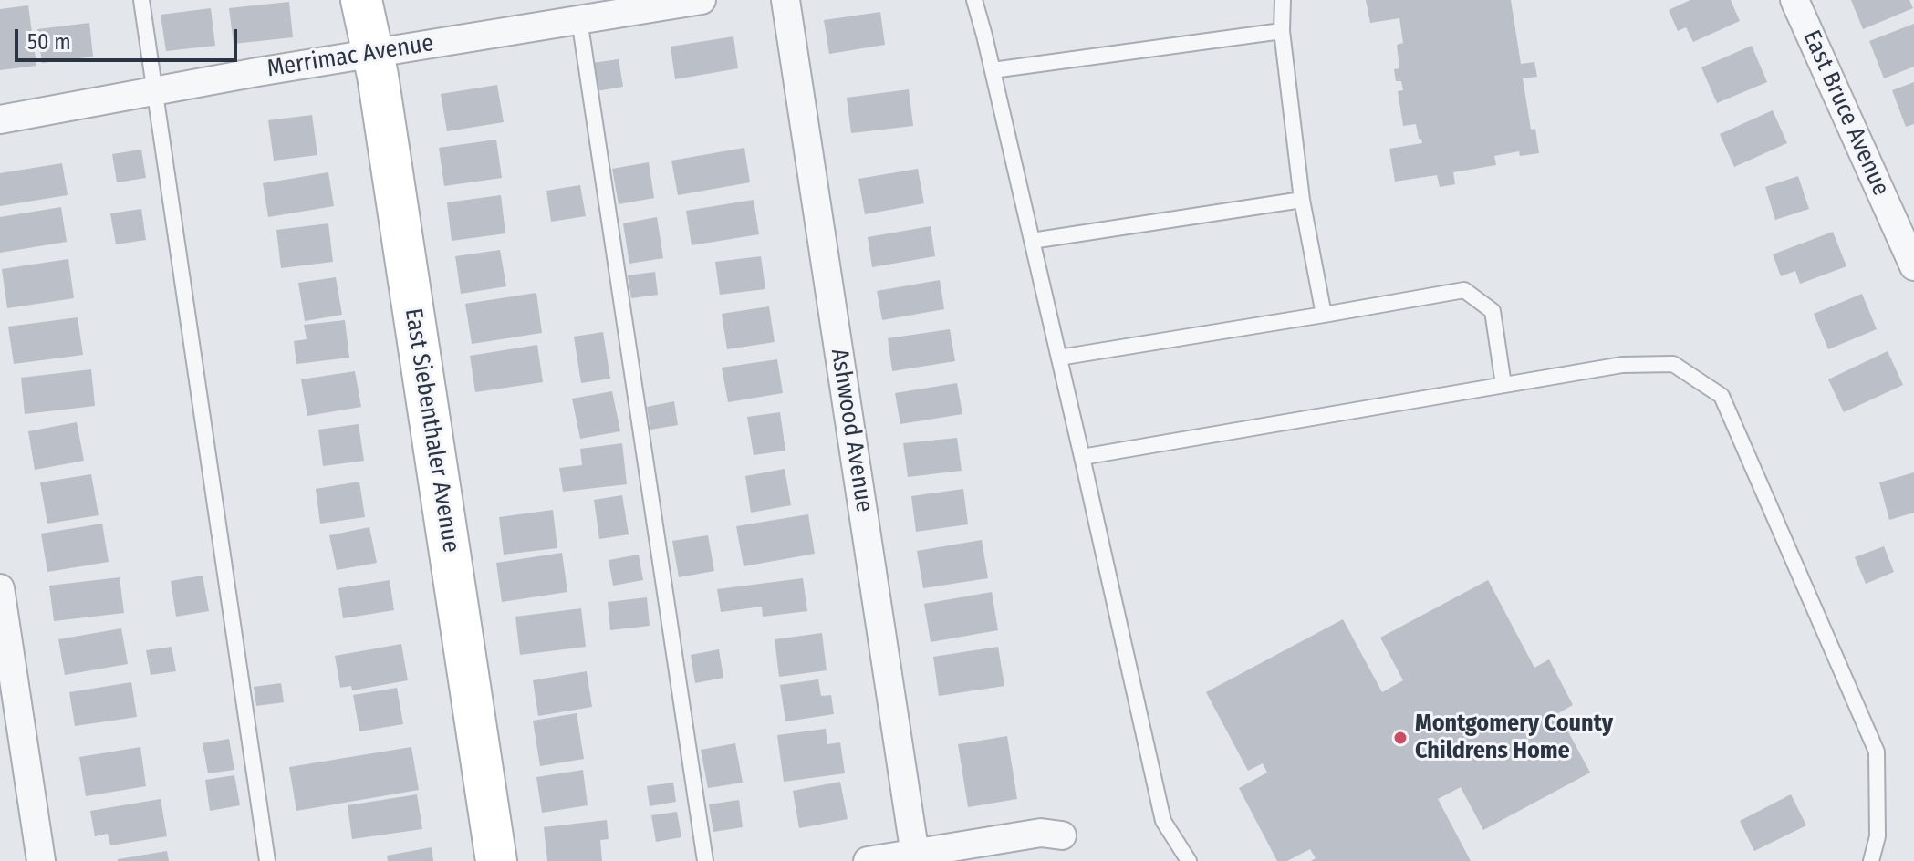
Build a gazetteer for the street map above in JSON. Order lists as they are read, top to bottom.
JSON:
{
  "streets": {
    "main road": ["East Siebenthaler Avenue"],
    "street": ["Merrimac Avenue", "East Bruce Avenue", "Ashwood Avenue"]
  },
  "crossings": [
    ["Merrimac Avenue", "East Siebenthaler Avenue"]
  ],
  "places": ["Montgomery County Childrens Home"],
  "scale_bar": "50 m"
}
